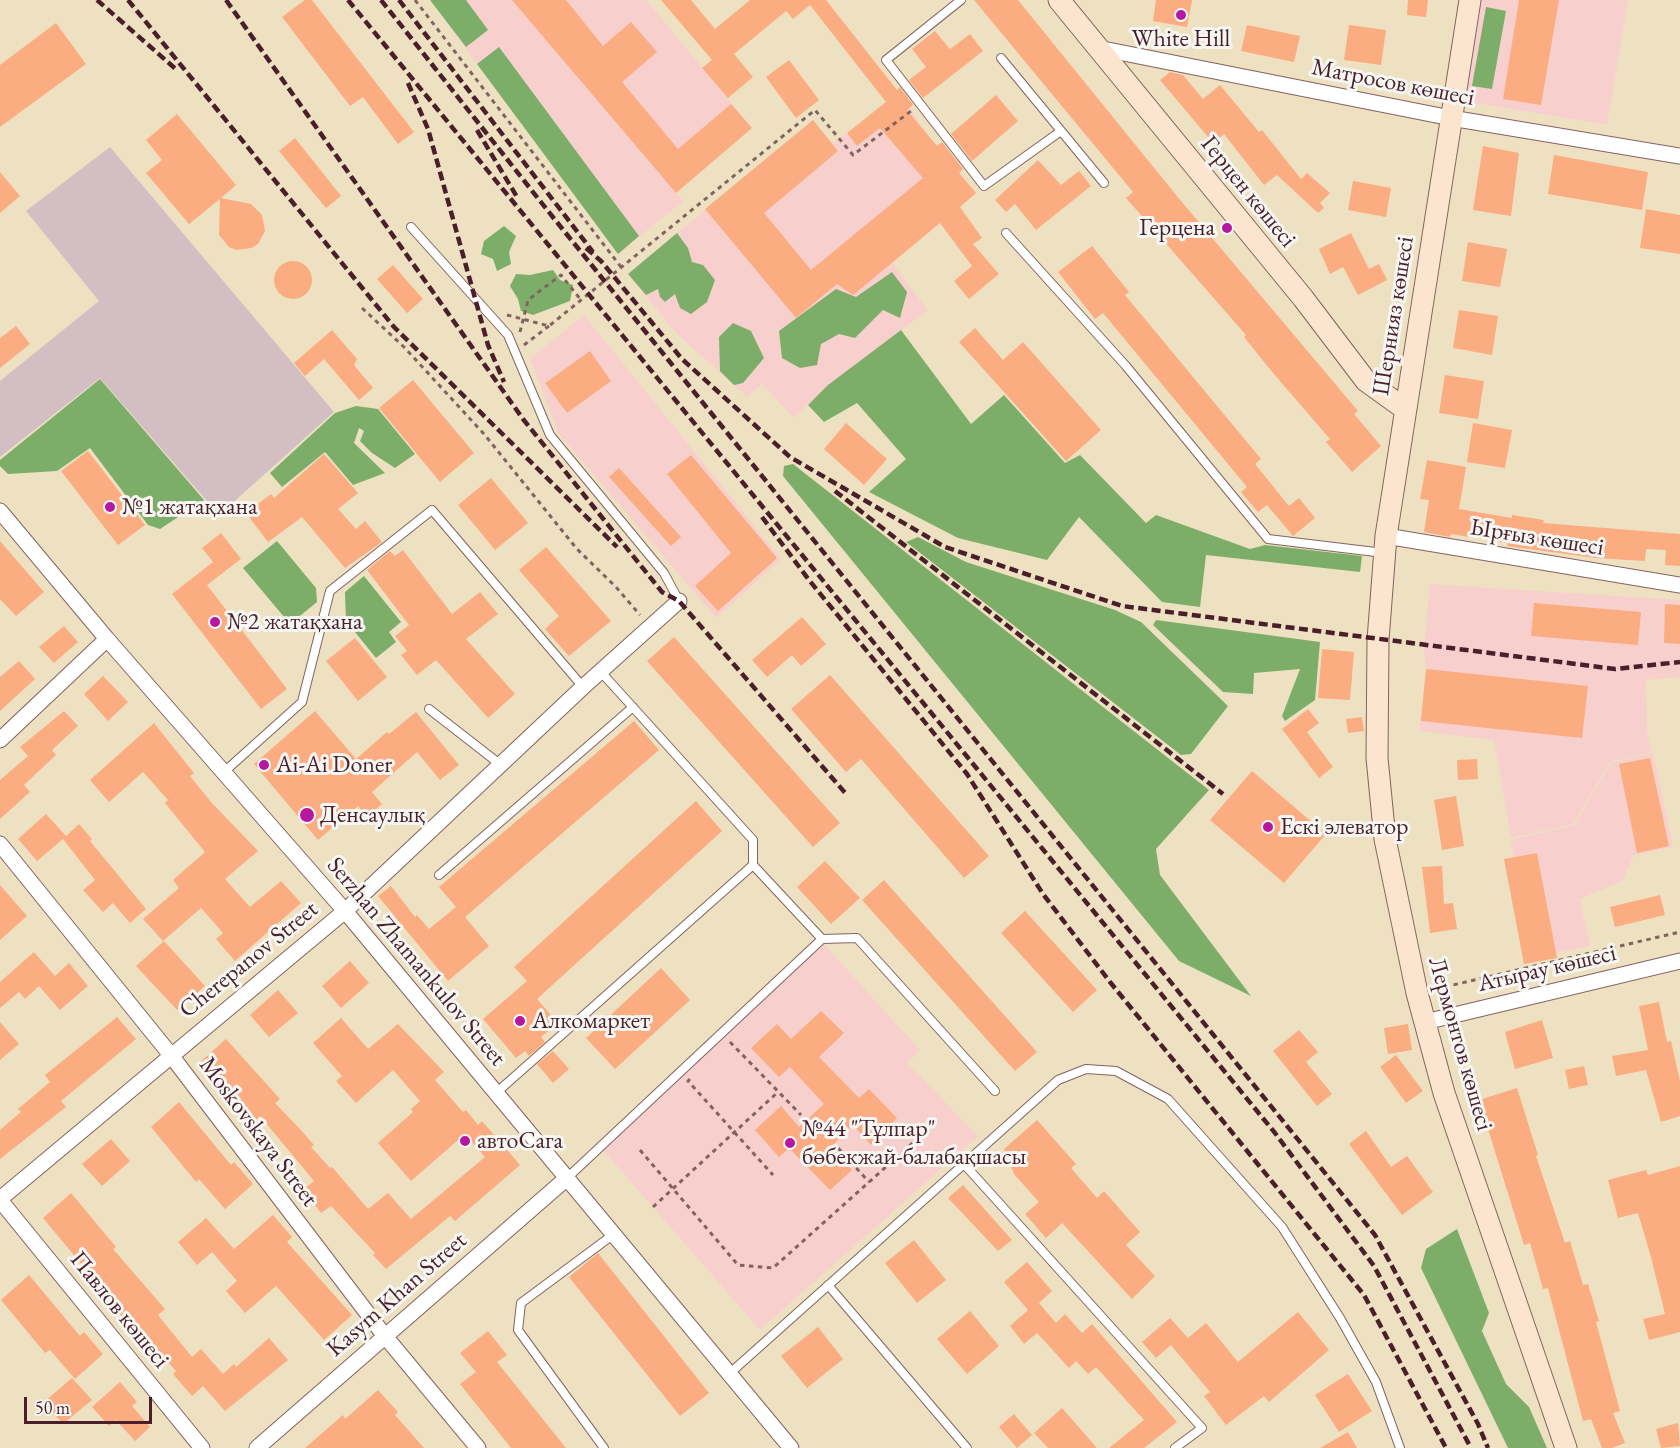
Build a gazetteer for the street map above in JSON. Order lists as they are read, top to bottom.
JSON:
{
  "streets": {
    "street": [
      "Матросов көшесі",
      "Герцен көшесі",
      "Шернияз көшесі",
      "Ырғыз көшесі",
      "Cherepanov Street",
      "Serzhan Zhamankulov Street",
      "Атырау көшесі",
      "Лермонтов көшесі",
      "Moskovskaya Street",
      "Kasym Khan Street",
      "Павлов көшесі"
    ]
  },
  "crossings": [
    ["Матросов көшесі", "Герцен көшесі"],
    ["Матросов көшесі", "Шернияз көшесі"],
    ["Герцен көшесі", "Шернияз көшесі"],
    ["Шернияз көшесі", "Ырғыз көшесі"],
    ["Шернияз көшесі", "Лермонтов көшесі"],
    ["Cherepanov Street", "Serzhan Zhamankulov Street"],
    ["Cherepanov Street", "Moskovskaya Street"],
    ["Cherepanov Street", "Павлов көшесі"],
    ["Serzhan Zhamankulov Street", "Kasym Khan Street"],
    ["Атырау көшесі", "Лермонтов көшесі"],
    ["Moskovskaya Street", "Kasym Khan Street"]
  ],
  "places": [
    "White Hill",
    "Герцена",
    "№1 жатақхана",
    "№2 жатақхана",
    "Ai-Ai Doner",
    "Денсаулық",
    "Ескі элеватор",
    "Алкомаркет",
    "автоСага",
    "№44 \"Тұлпар\" бөбекжай-балабақшасы"
  ],
  "scale_bar": "50 m"
}
